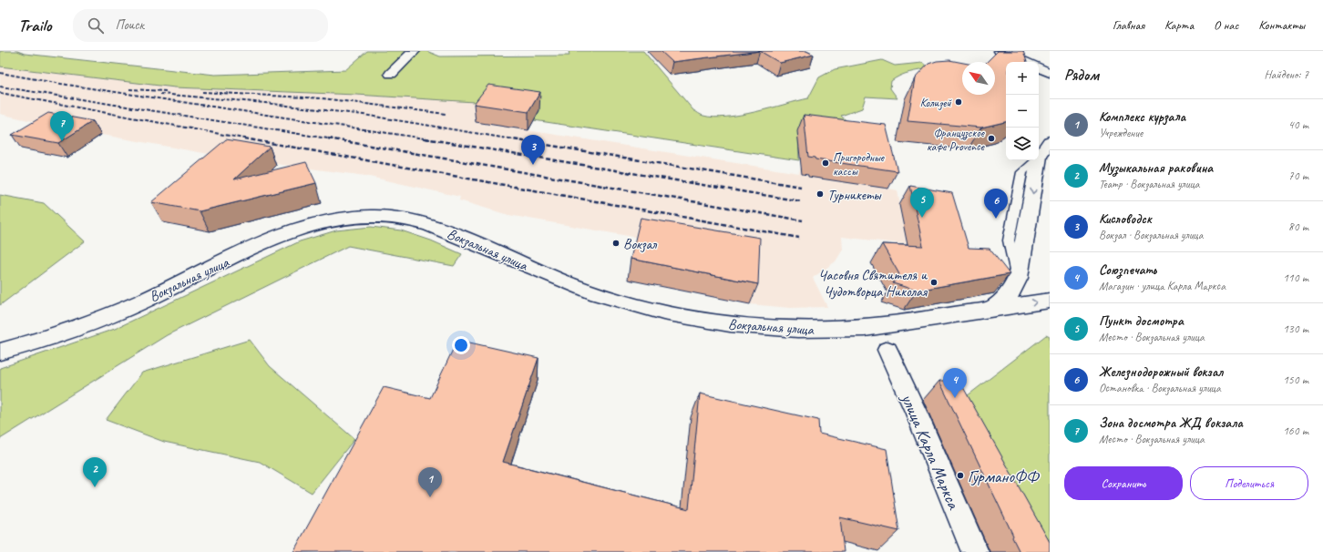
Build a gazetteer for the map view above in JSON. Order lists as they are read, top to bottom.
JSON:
{
  "streets": {
    "main road": ["Вокзальная улица"],
    "street": ["улица Карла Маркса"]
  },
  "places": [
    "Колизей",
    "Французское кафе Provence",
    "Пригородные кассы",
    "Турникеты",
    "Вокзал",
    "Часовня Святителя и Чудотворца Николая",
    "ГурманоФФ"
  ],
  "north": "top left",
  "page": {
    "header": "Trailo",
    "search": "Поиск",
    "nav": [
      "Главная",
      "Карта",
      "О нас",
      "Контакты"
    ],
    "heading": ["Рядом", "Найдено: 7"],
    "map_buttons": ["+", "−"],
    "list": [
      {
        "mark": "1",
        "name": "Комплекс курзала",
        "note": "Учреждение",
        "value": "40 m"
      },
      {
        "mark": "2",
        "name": "Музыкальная раковина",
        "note": "Театр · Вокзальная улица",
        "value": "70 m"
      },
      {
        "mark": "3",
        "name": "Кисловодск",
        "note": "Вокзал · Вокзальная улица",
        "value": "80 m"
      },
      {
        "mark": "4",
        "name": "Союзпечать",
        "note": "Магазин · улица Карла Маркса",
        "value": "110 m"
      },
      {
        "mark": "5",
        "name": "Пункт досмотра",
        "note": "Место · Вокзальная улица",
        "value": "130 m"
      },
      {
        "mark": "6",
        "name": "Железнодорожный вокзал",
        "note": "Остановка · Вокзальная улица",
        "value": "150 m"
      },
      {
        "mark": "7",
        "name": "Зона досмотра ЖД вокзала",
        "note": "Место · Вокзальная улица",
        "value": "160 m"
      }
    ],
    "pins": [
      "7",
      "3",
      "5",
      "6",
      "4",
      "2",
      "1"
    ],
    "buttons": ["Сохранить", "Поделиться"]
  }
}
